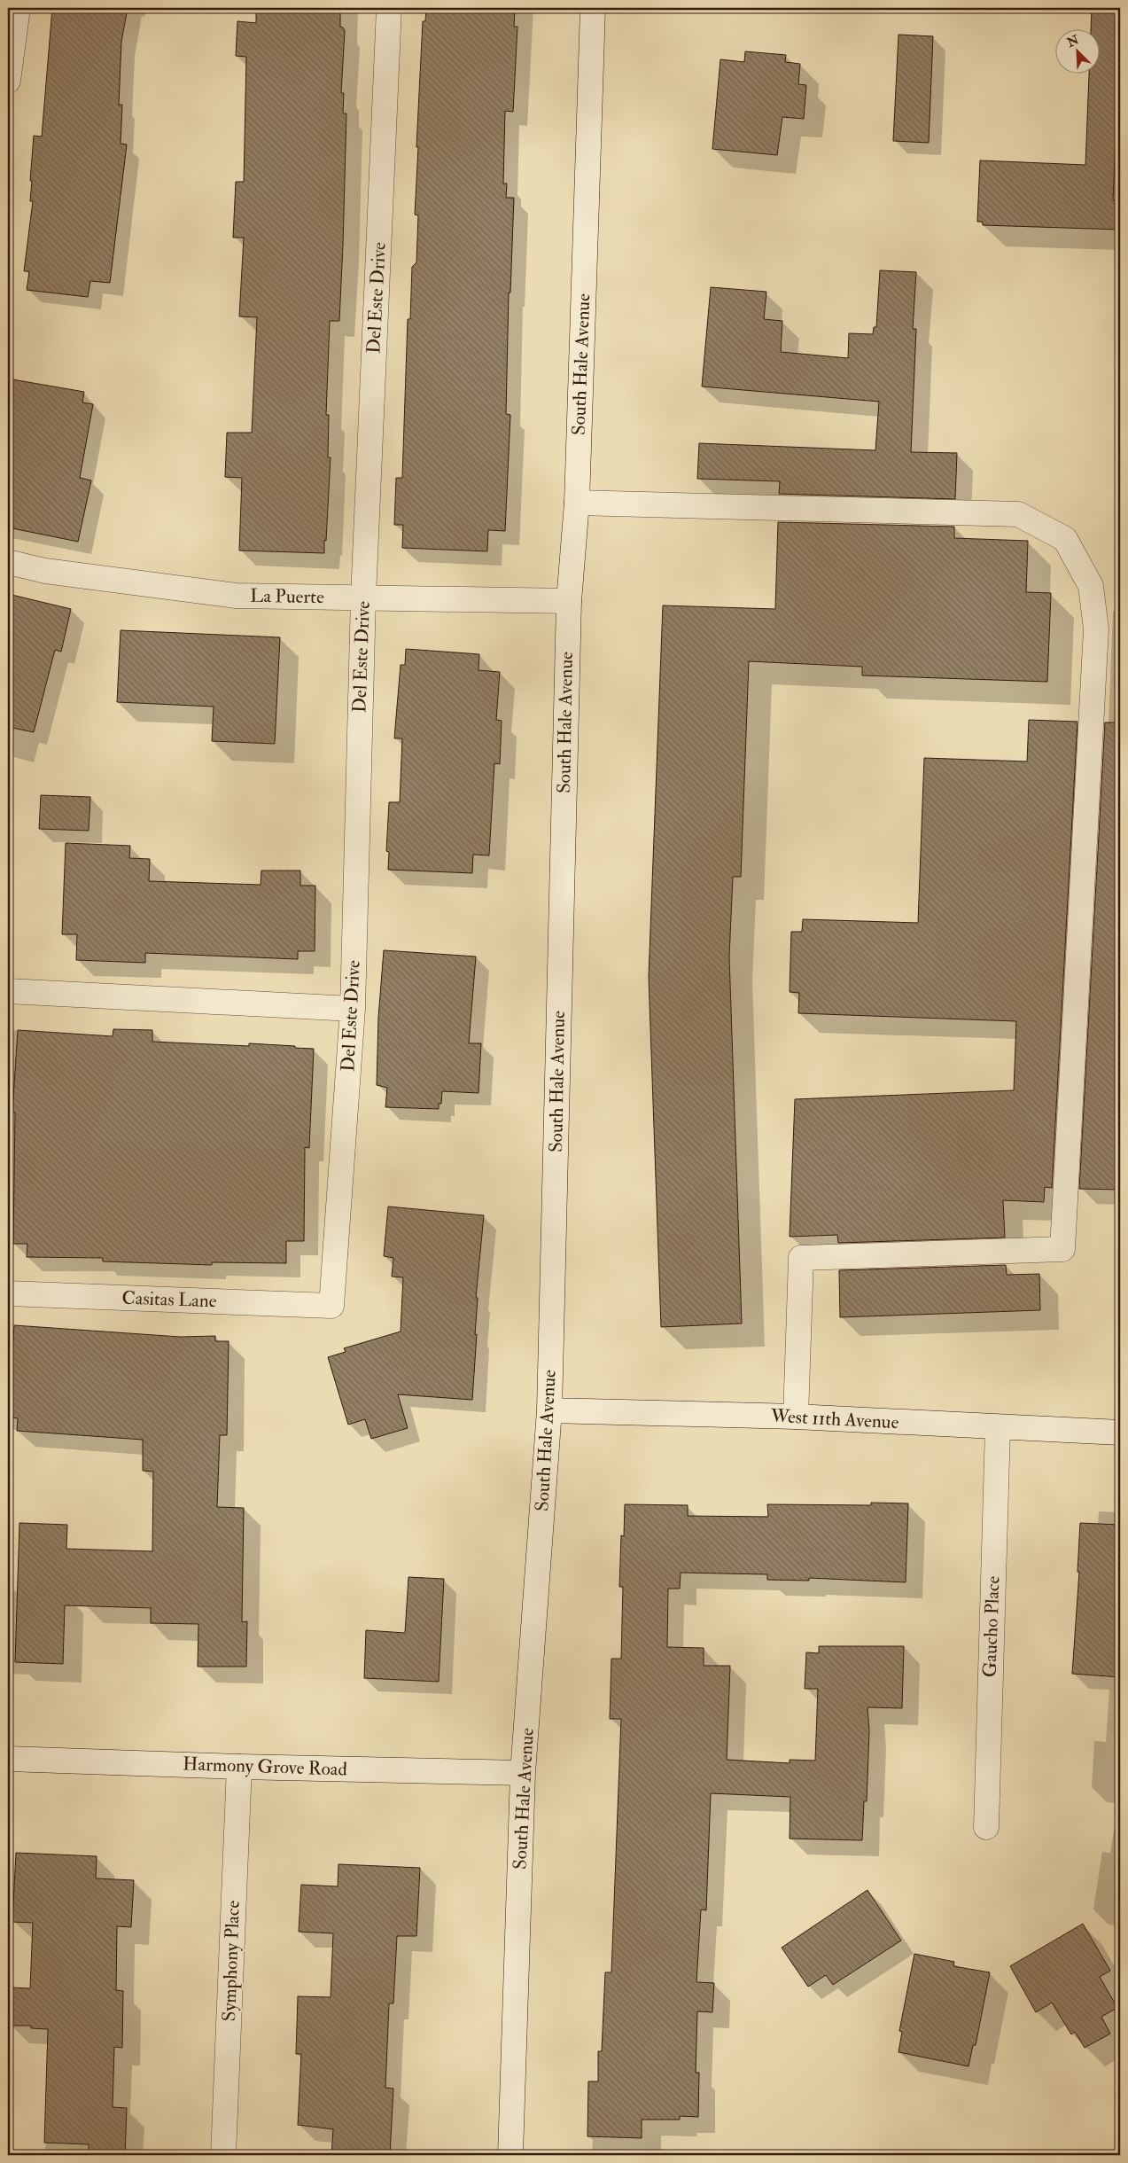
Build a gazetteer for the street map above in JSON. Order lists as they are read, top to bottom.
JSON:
{
  "streets": {
    "street": [
      "Del Este Drive",
      "South Hale Avenue",
      "La Puerte",
      "Casitas Lane",
      "West 11th Avenue",
      "Gaucho Place",
      "Harmony Grove Road",
      "Symphony Place"
    ]
  },
  "crossings": [
    ["Del Este Drive", "La Puerte"],
    ["Del Este Drive", "Casitas Lane"],
    ["South Hale Avenue", "La Puerte"],
    ["South Hale Avenue", "West 11th Avenue"],
    ["South Hale Avenue", "Harmony Grove Road"],
    ["West 11th Avenue", "Gaucho Place"],
    ["Harmony Grove Road", "Symphony Place"]
  ],
  "north": "top left"
}
